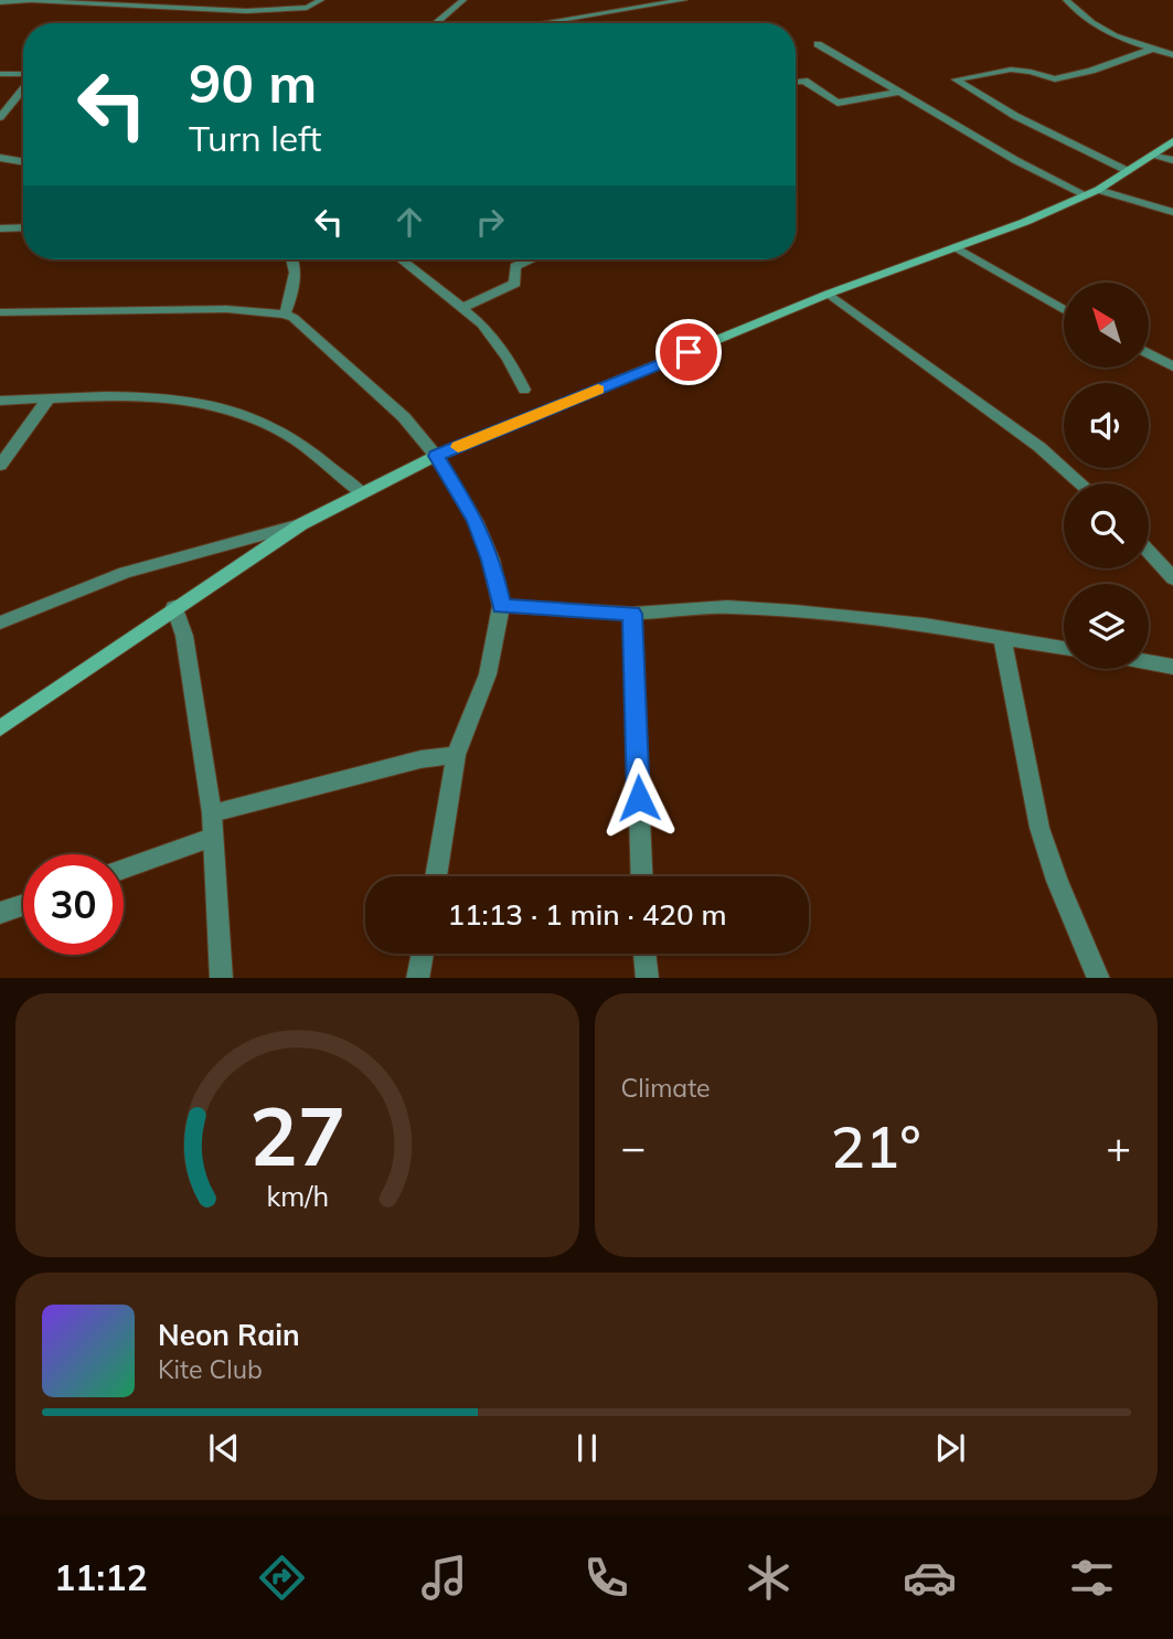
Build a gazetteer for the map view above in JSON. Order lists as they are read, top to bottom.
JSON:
{
  "north": "top left",
  "page": {
    "turn": ["90 m", "Turn left"],
    "limit": "30",
    "trip": "11:13 · 1 min · 420 m",
    "tile": "Climate",
    "heat": ["−", "21°", "+"],
    "song": ["Neon Rain", "Kite Club"],
    "tabs": "11:12",
    "gauge": ["27", "km/h"]
  }
}
